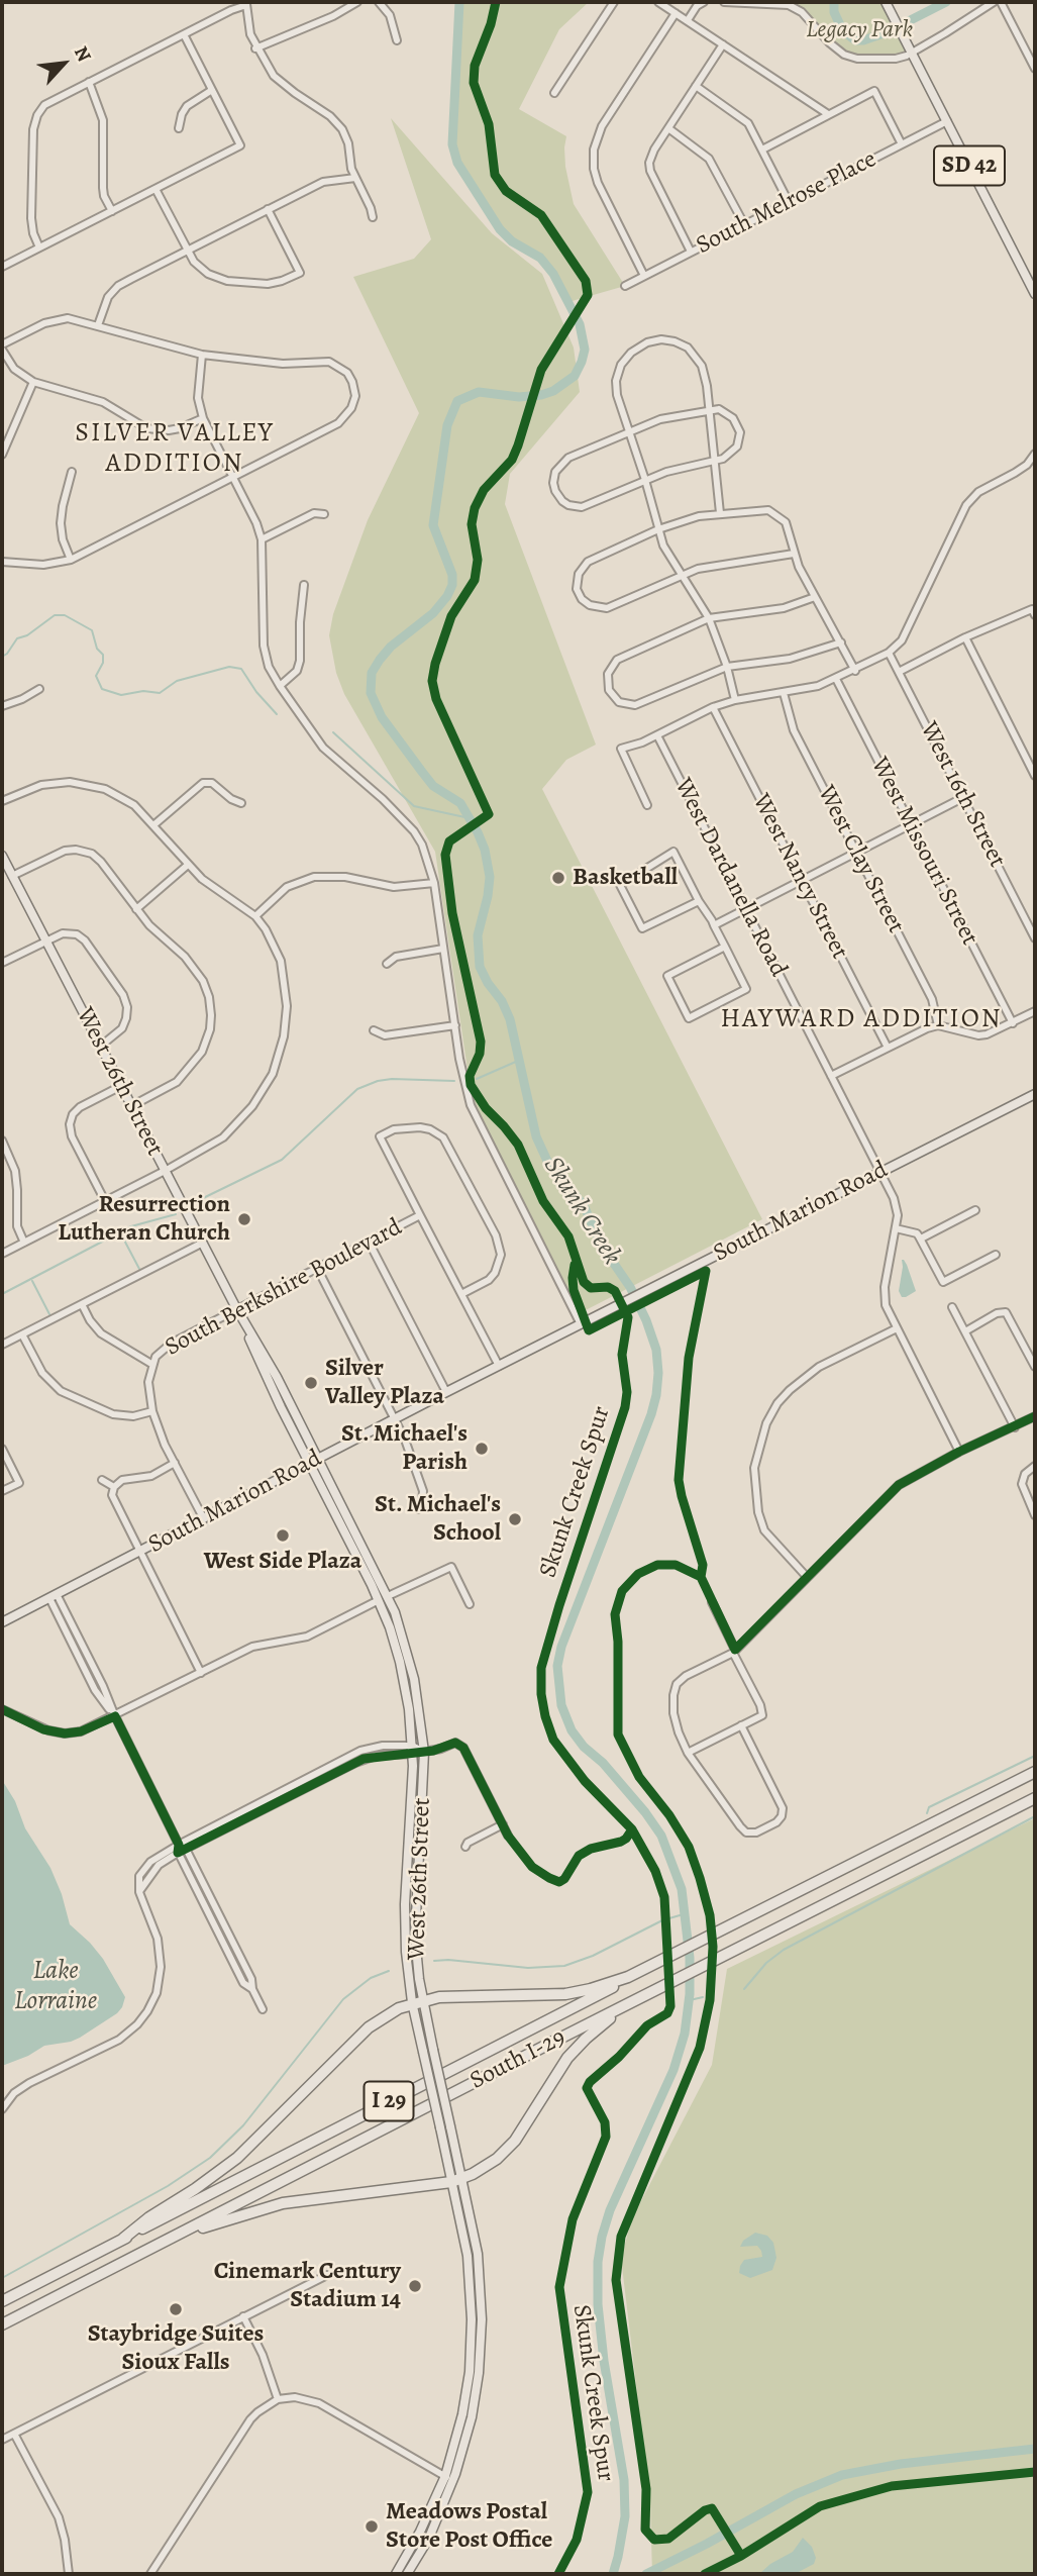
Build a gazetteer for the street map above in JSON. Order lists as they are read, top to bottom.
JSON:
{
  "streets": {
    "highway": ["South I-29", "I 29"],
    "main road": ["SD 42", "West 26th Street", "South Marion Road"],
    "street": [
      "South Melrose Place",
      "West 16th Street",
      "West Missouri Street",
      "West Clay Street",
      "West Nancy Street",
      "West Dardanella Road",
      "South Berkshire Boulevard"
    ],
    "cycle path": ["Skunk Creek Spur"]
  },
  "crossings": [
    ["SD 42", "South Melrose Place"],
    ["West Dardanella Road", "South Marion Road"],
    ["West 26th Street", "South Marion Road"],
    ["West 26th Street", "South Berkshire Boulevard"]
  ],
  "districts": ["SILVER VALLEY ADDITION", "HAYWARD ADDITION"],
  "water": ["Skunk Creek", "Lake Lorraine"],
  "parks": ["Legacy Park"],
  "places": [
    "Basketball",
    "Resurrection Lutheran Church",
    "Silver Valley Plaza",
    "St. Michael's Parish",
    "St. Michael's School",
    "West Side Plaza",
    "Cinemark Century Stadium 14",
    "Staybridge Suites Sioux Falls",
    "Meadows Postal Store Post Office"
  ],
  "north": "top right"
}
